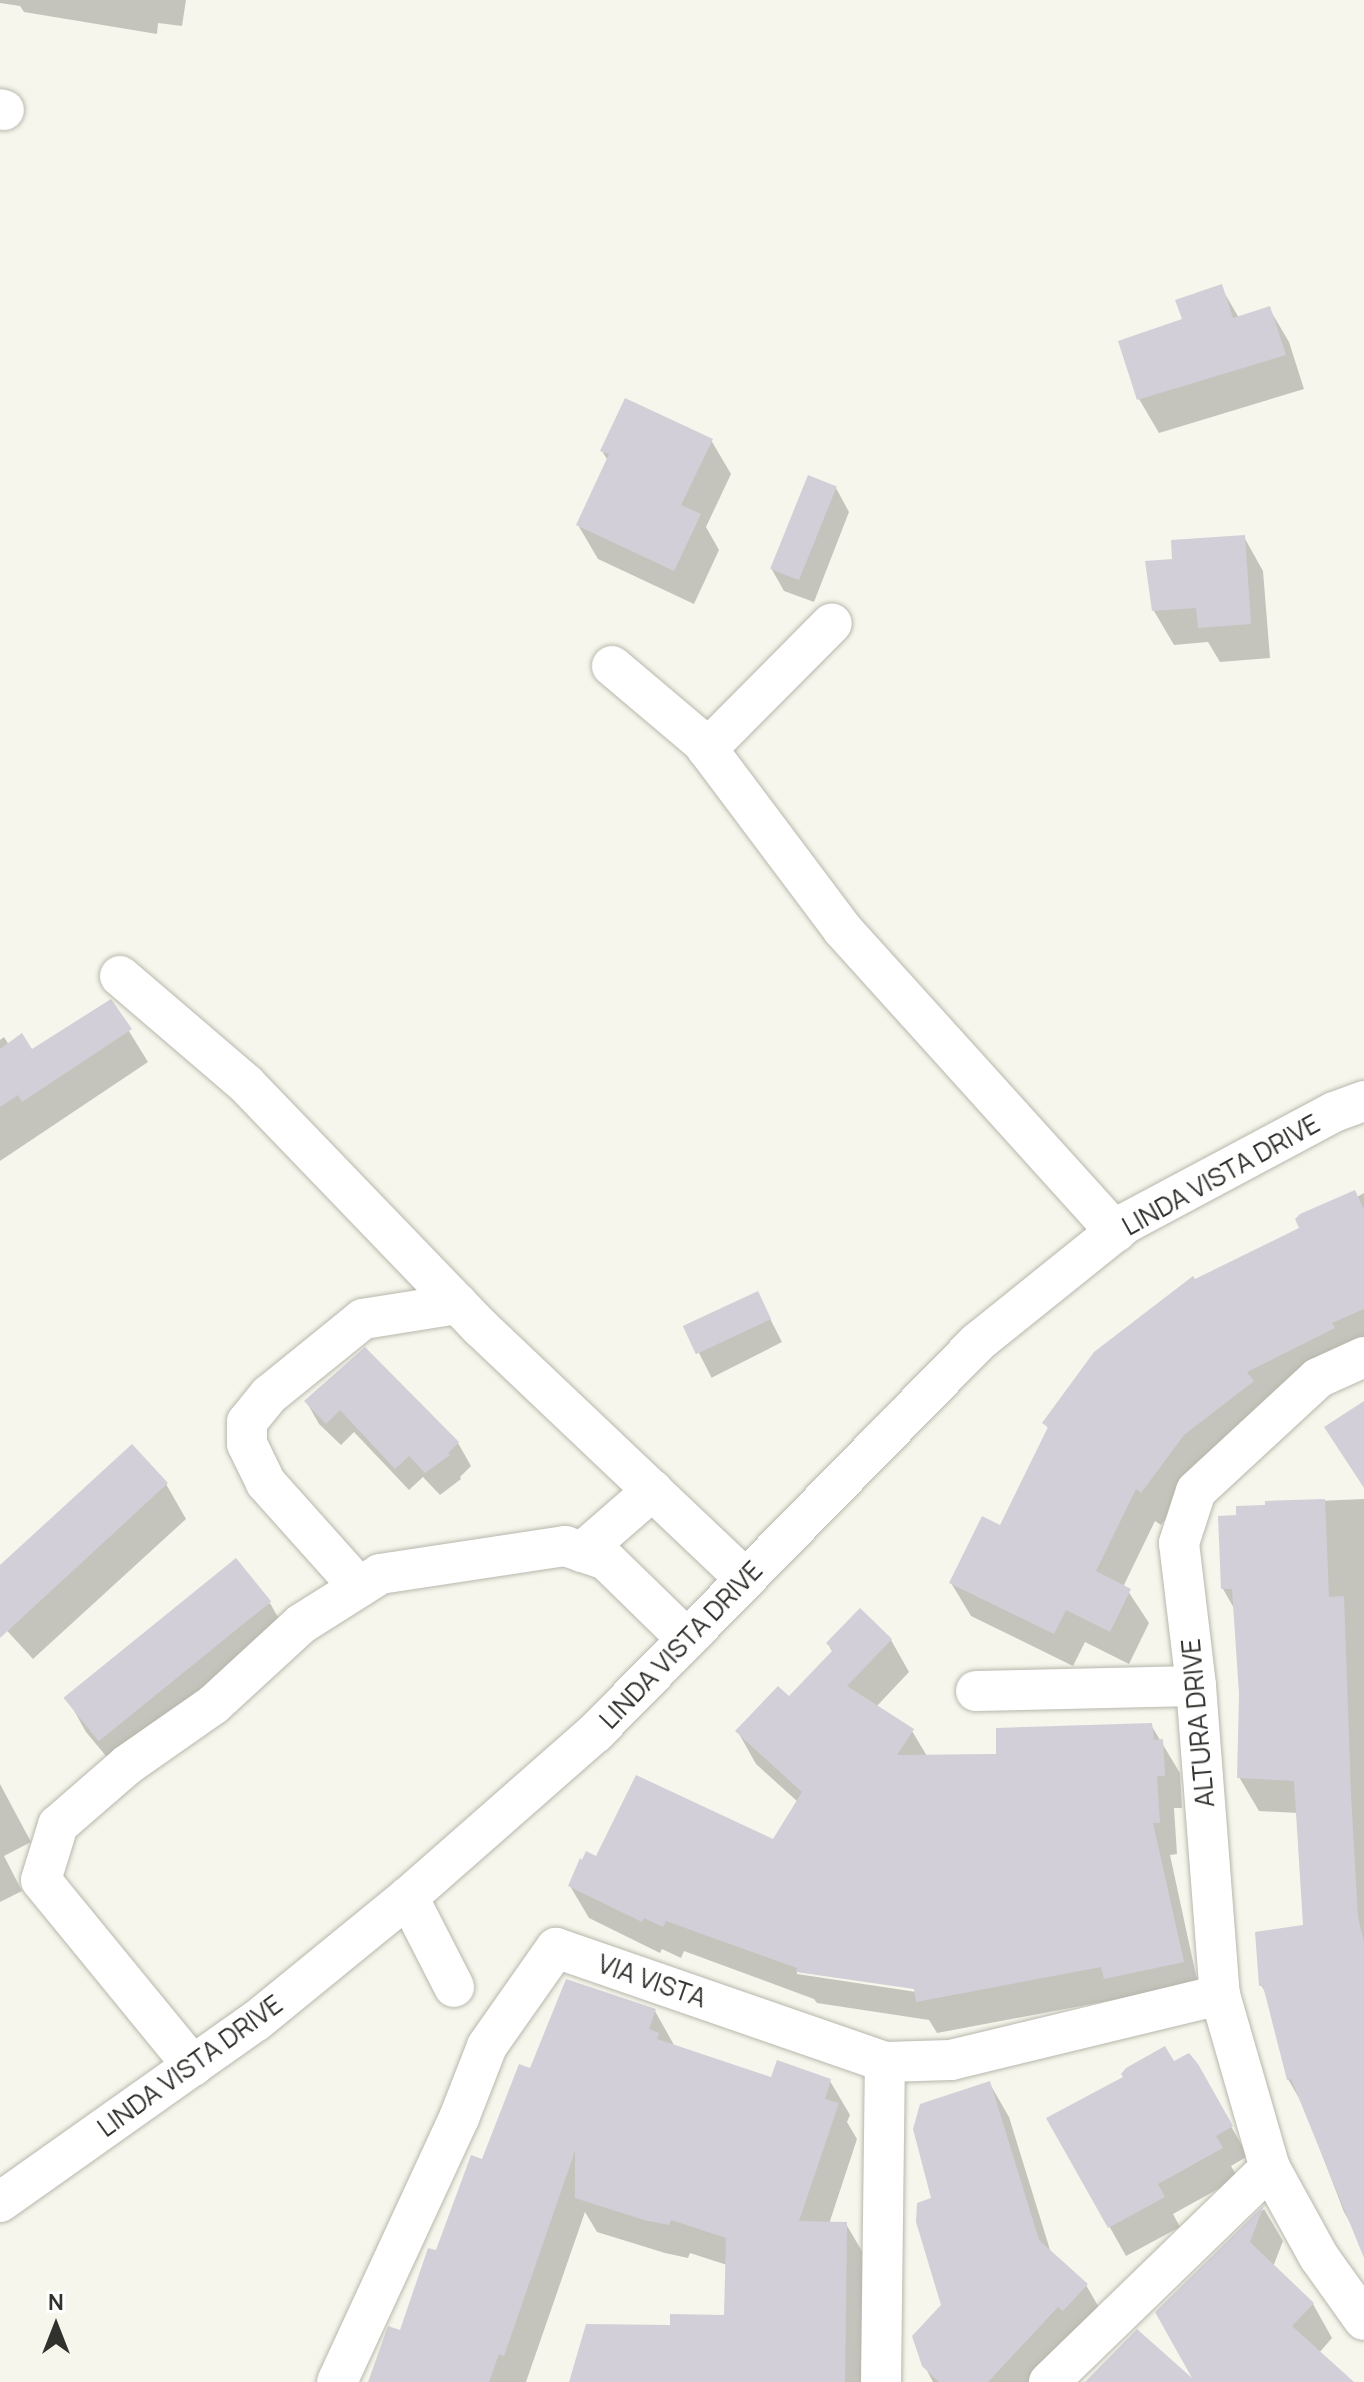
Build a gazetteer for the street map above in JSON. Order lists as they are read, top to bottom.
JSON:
{
  "streets": {
    "street": ["LINDA VISTA DRIVE", "ALTURA DRIVE", "VIA VISTA"]
  },
  "crossings": [
    ["ALTURA DRIVE", "VIA VISTA"]
  ],
  "north": "top"
}
